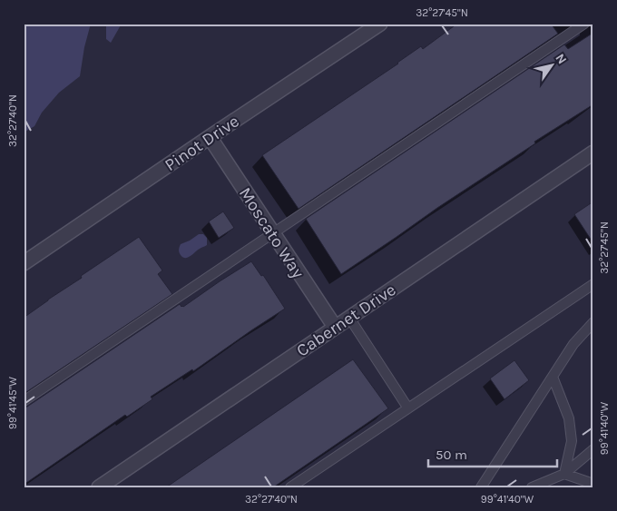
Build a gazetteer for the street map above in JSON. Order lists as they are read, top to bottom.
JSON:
{
  "streets": {
    "street": ["Pinot Drive", "Moscato Way", "Cabernet Drive"]
  },
  "crossings": [
    ["Pinot Drive", "Moscato Way"],
    ["Moscato Way", "Cabernet Drive"]
  ],
  "scale_bar": "50 m",
  "north": "top right",
  "coordinates": [
    "32°27'45\"N",
    "32°27'40\"N",
    "99°41'45\"W",
    "99°41'40\"W"
  ]
}
